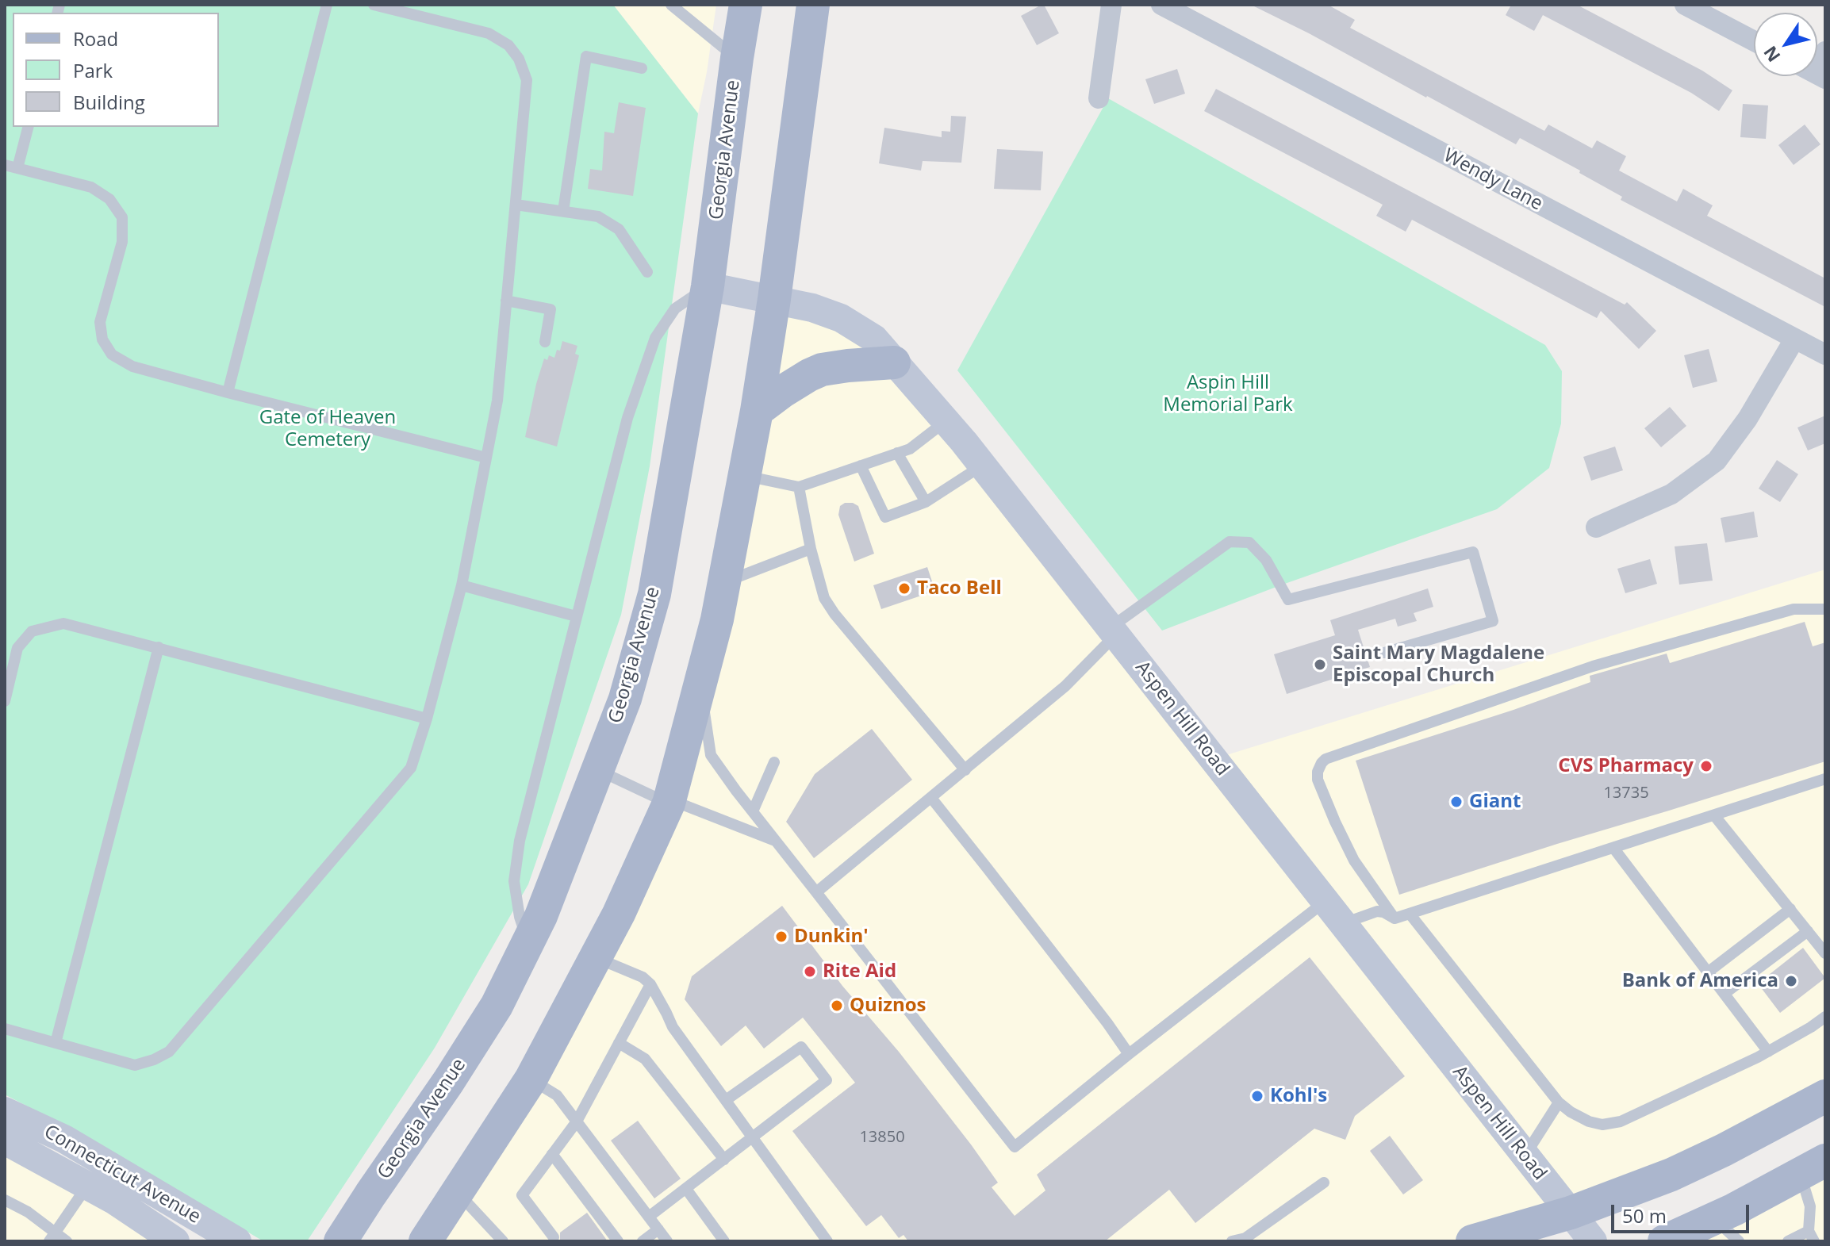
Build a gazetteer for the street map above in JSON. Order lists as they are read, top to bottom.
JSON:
{
  "streets": {
    "main road": ["Georgia Avenue"],
    "street": ["Wendy Lane", "Aspen Hill Road", "Connecticut Avenue"]
  },
  "crossings": [
    ["Georgia Avenue", "Aspen Hill Road"]
  ],
  "parks": ["Aspin Hill Memorial Park", "Gate of Heaven Cemetery"],
  "places": [
    "Taco Bell",
    "Saint Mary Magdalene Episcopal Church",
    "CVS Pharmacy",
    "Giant",
    "Dunkin'",
    "Rite Aid",
    "Bank of America",
    "Quiznos",
    "Kohl's"
  ],
  "house_numbers": ["13735", "13850"],
  "legend": ["Road", "Park", "Building"],
  "scale_bar": "50 m",
  "north": "bottom left"
}
